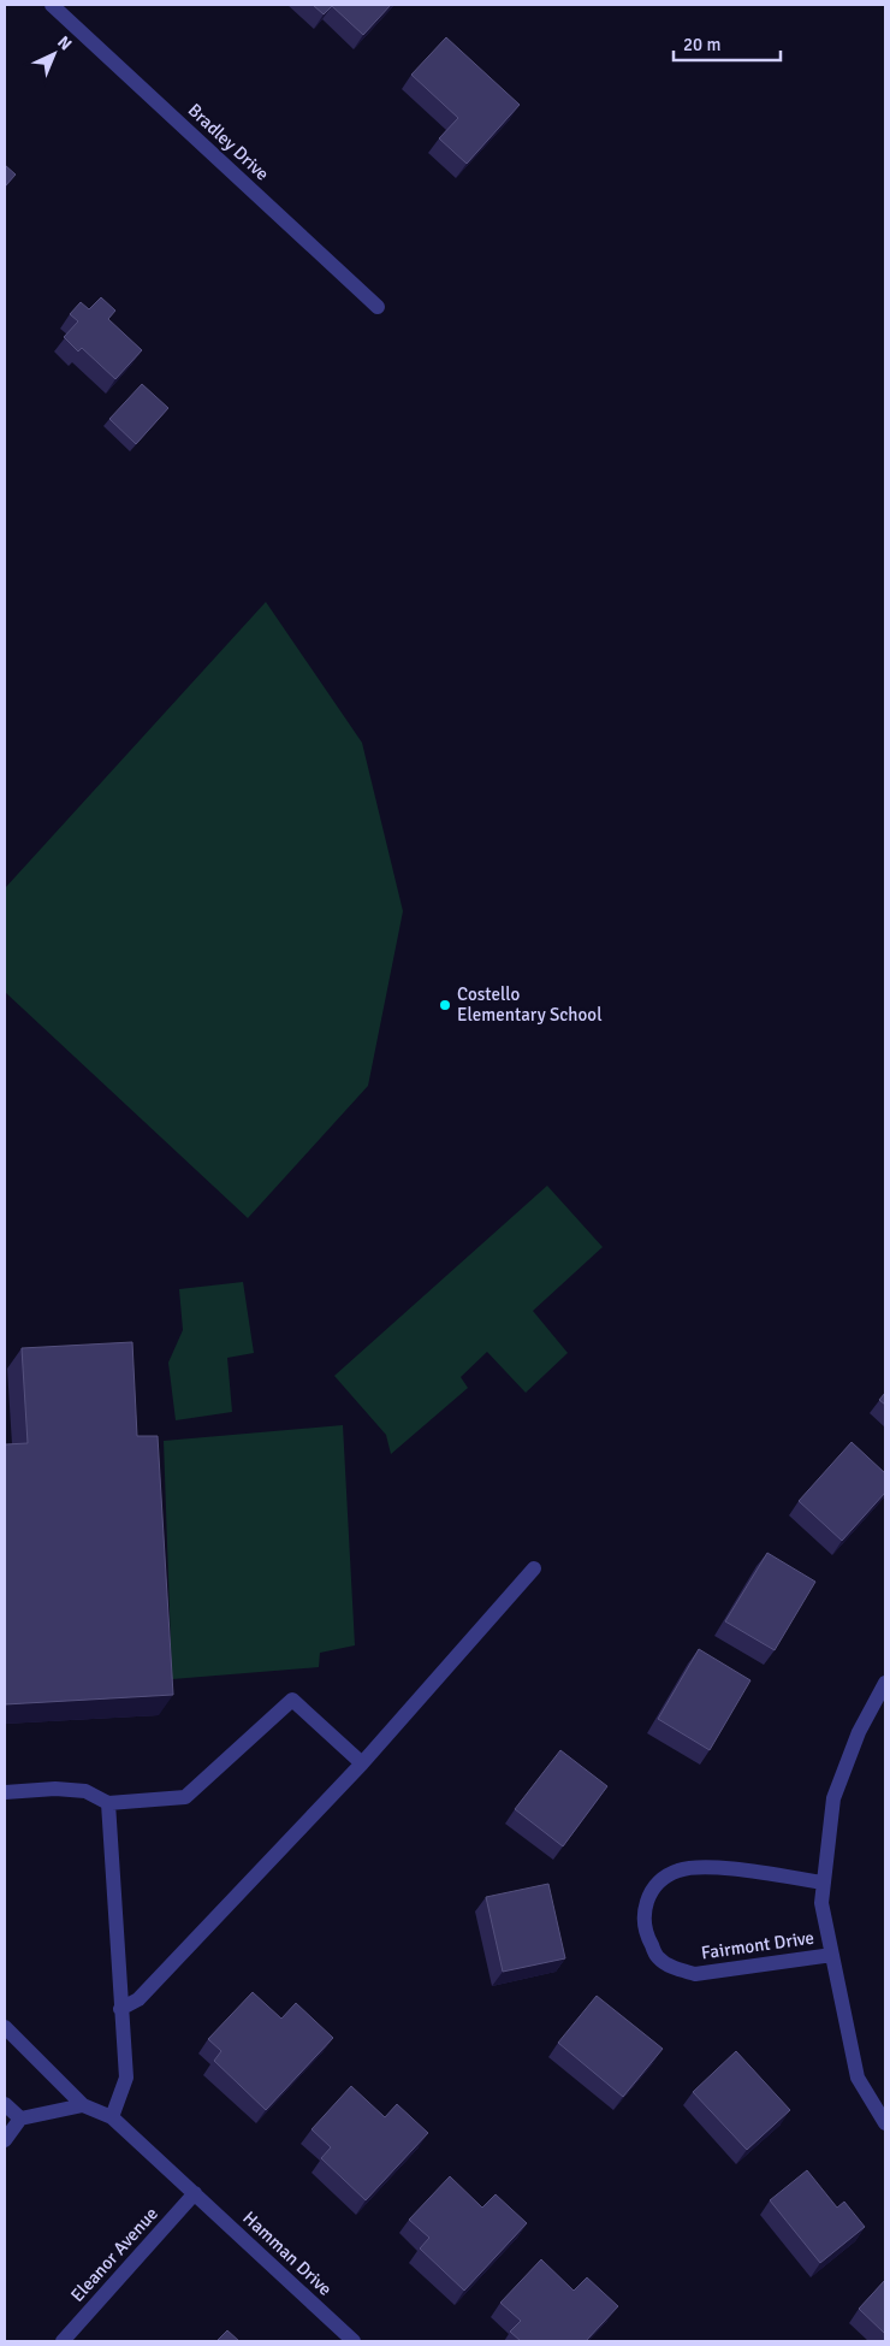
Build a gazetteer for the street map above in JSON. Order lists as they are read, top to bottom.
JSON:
{
  "streets": {
    "street": [
      "Bradley Drive",
      "Fairmont Drive",
      "Hamman Drive",
      "Eleanor Avenue"
    ]
  },
  "crossings": [
    ["Hamman Drive", "Eleanor Avenue"]
  ],
  "places": ["Costello Elementary School"],
  "scale_bar": "20 m",
  "north": "top right"
}
